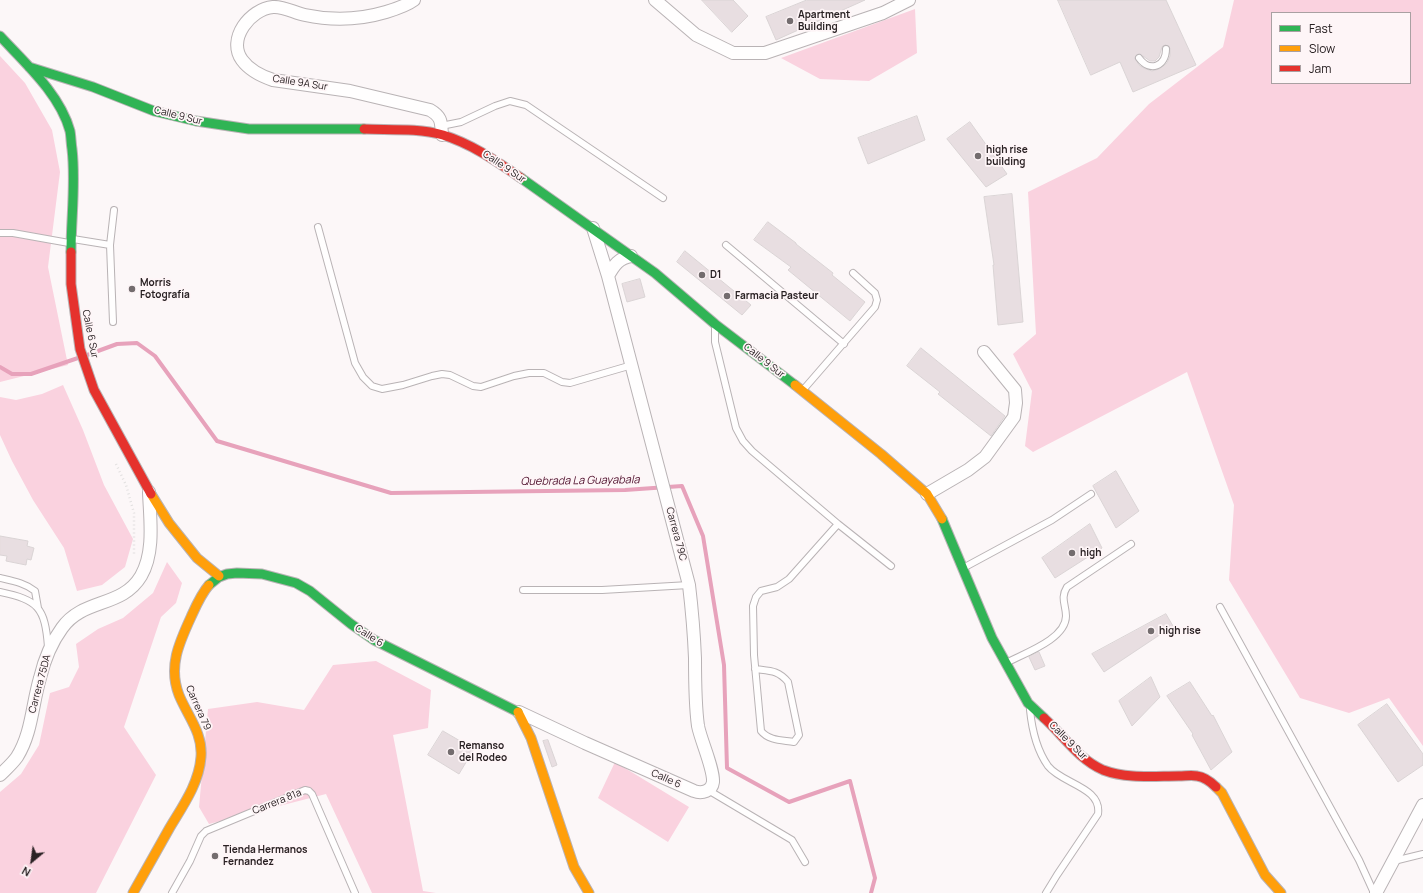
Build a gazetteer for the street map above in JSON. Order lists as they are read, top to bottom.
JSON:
{
  "streets": {
    "street": [
      "Calle 9A Sur",
      "Calle 9 Sur",
      "Calle 6 Sur",
      "Carrera 79C",
      "Calle 6",
      "Carrera 75DA",
      "Carrera 79"
    ],
    "lane": ["Carrera 81a"]
  },
  "crossings": [
    ["Calle 9A Sur", "Calle 9 Sur"],
    ["Calle 9 Sur", "Calle 6 Sur"],
    ["Calle 9 Sur", "Carrera 79C"],
    ["Calle 6 Sur", "Calle 6"],
    ["Calle 6 Sur", "Carrera 75DA"],
    ["Calle 6 Sur", "Carrera 79"],
    ["Carrera 79C", "Calle 6"],
    ["Calle 6", "Carrera 79"]
  ],
  "water": ["Quebrada La Guayabala"],
  "places": [
    "Apartment Building",
    "high rise building",
    "D1",
    "Morris Fotografía",
    "Farmacia Pasteur",
    "high",
    "high rise",
    "Remanso del Rodeo",
    "Tienda Hermanos Fernandez"
  ],
  "legend": ["Fast", "Slow", "Jam"],
  "north": "bottom left"
}
